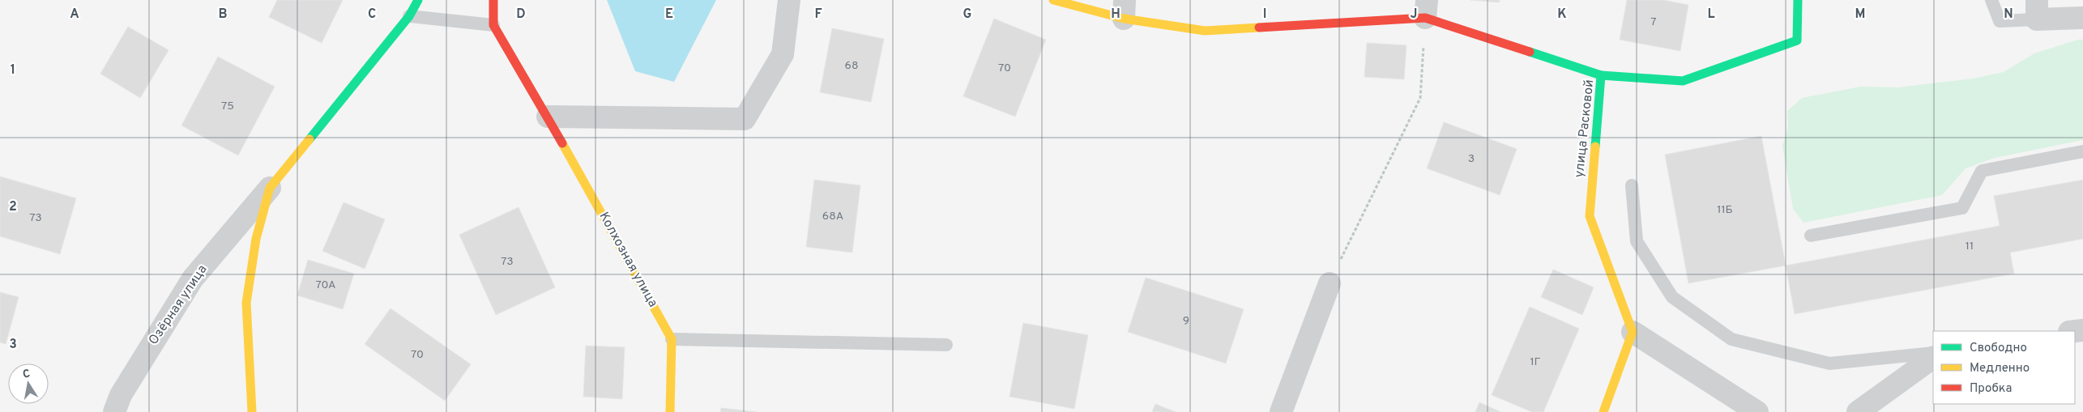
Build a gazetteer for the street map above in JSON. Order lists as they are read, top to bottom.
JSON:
{
  "streets": {
    "street": ["улица Расковой", "Колхозная улица", "Озёрная улица"]
  },
  "house_numbers": [
    "7",
    "68",
    "70",
    "75",
    "3",
    "11Б",
    "68А",
    "73",
    "11",
    "73",
    "70А",
    "9",
    "70",
    "1Г"
  ],
  "legend": ["Свободно", "Медленно", "Пробка"],
  "north": "top",
  "grid": {
    "columns": [
      "A",
      "B",
      "C",
      "D",
      "E",
      "F",
      "G",
      "H",
      "I",
      "J",
      "K",
      "L",
      "M",
      "N"
    ],
    "rows": ["1", "2", "3"]
  }
}
